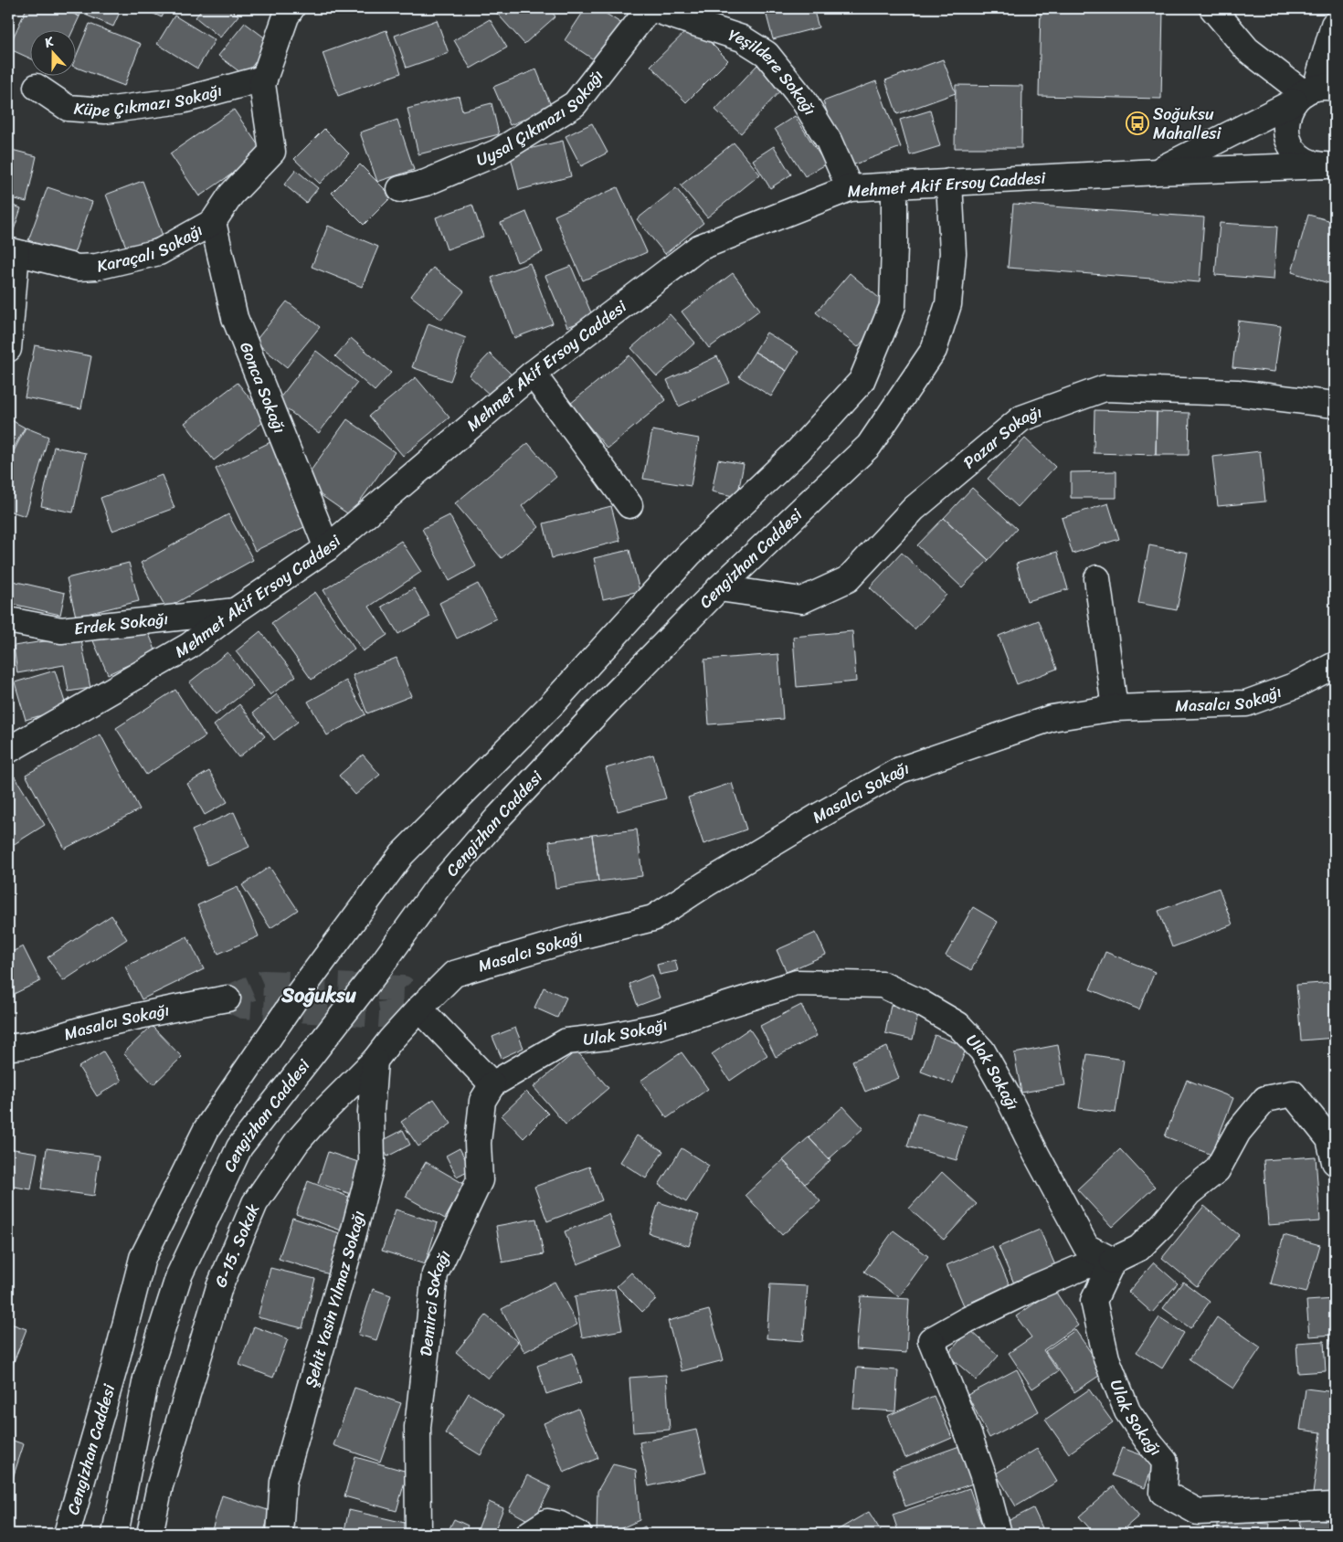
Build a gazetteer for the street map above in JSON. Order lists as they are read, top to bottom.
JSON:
{
  "streets": {
    "street": [
      "Yeşildere Sokağı",
      "Küpe Çıkmazı Sokağı",
      "Uysal Çıkmazı Sokağı",
      "Mehmet Akif Ersoy Caddesi",
      "Karaçalı Sokağı",
      "Gonca Sokağı",
      "Pazar Sokağı",
      "Cengizhan Caddesi",
      "Erdek Sokağı",
      "Masalcı Sokağı",
      "Ulak Sokağı",
      "G-15. Sokak",
      "Şehit Yasin Yılmaz Sokağı",
      "Demirci Sokağı"
    ]
  },
  "crossings": [
    ["Yeşildere Sokağı", "Uysal Çıkmazı Sokağı"],
    ["Yeşildere Sokağı", "Mehmet Akif Ersoy Caddesi"],
    ["Küpe Çıkmazı Sokağı", "Karaçalı Sokağı"],
    ["Mehmet Akif Ersoy Caddesi", "Gonca Sokağı"],
    ["Mehmet Akif Ersoy Caddesi", "Cengizhan Caddesi"],
    ["Mehmet Akif Ersoy Caddesi", "Erdek Sokağı"],
    ["Karaçalı Sokağı", "Gonca Sokağı"],
    ["Pazar Sokağı", "Cengizhan Caddesi"],
    ["Masalcı Sokağı", "G-15. Sokak"],
    ["Ulak Sokağı", "Demirci Sokağı"],
    ["G-15. Sokak", "Şehit Yasin Yılmaz Sokağı"]
  ],
  "districts": ["Soğuksu"],
  "places": {
    "bus stop": ["Soğuksu Mahallesi"]
  },
  "north": "top"
}
